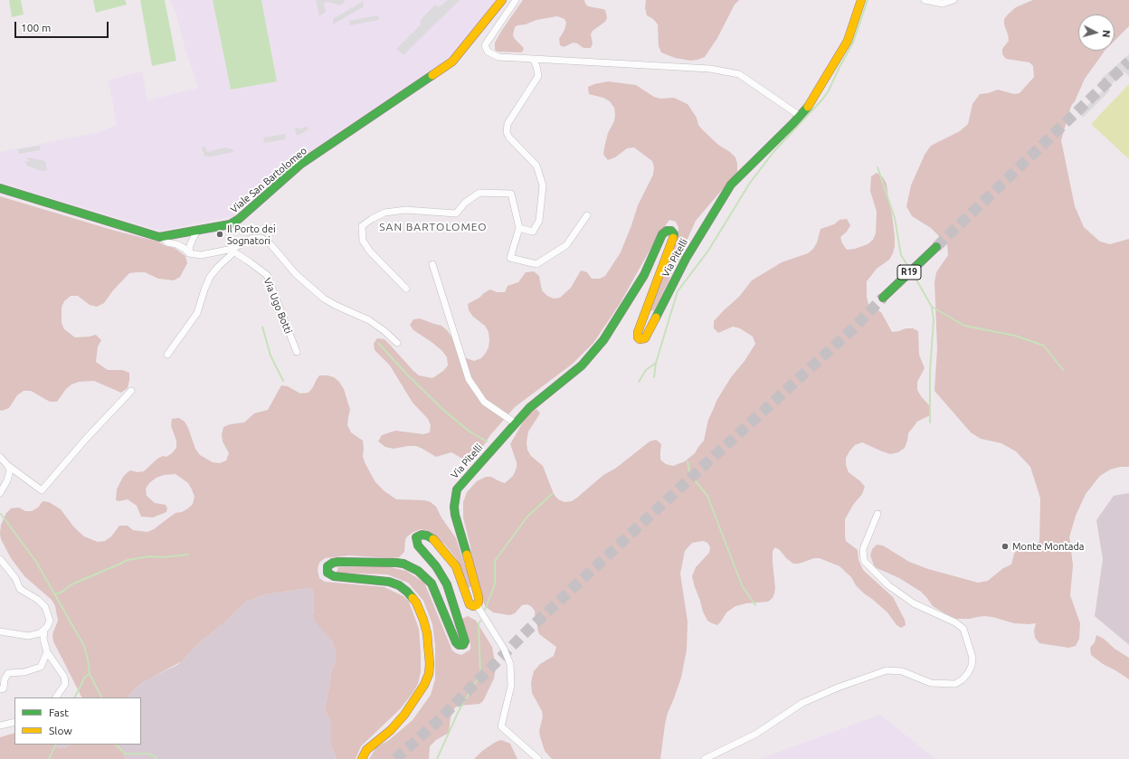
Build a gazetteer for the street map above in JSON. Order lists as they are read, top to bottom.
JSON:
{
  "streets": {
    "main road": ["Viale San Bartolomeo", "Via Pitelli", "R19"],
    "street": ["Via Ugo Botti"]
  },
  "districts": ["SAN BARTOLOMEO"],
  "places": ["Il Porto dei Sognatori", "Monte Montada"],
  "legend": ["Fast", "Slow"],
  "scale_bar": "100 m",
  "north": "right"
}
